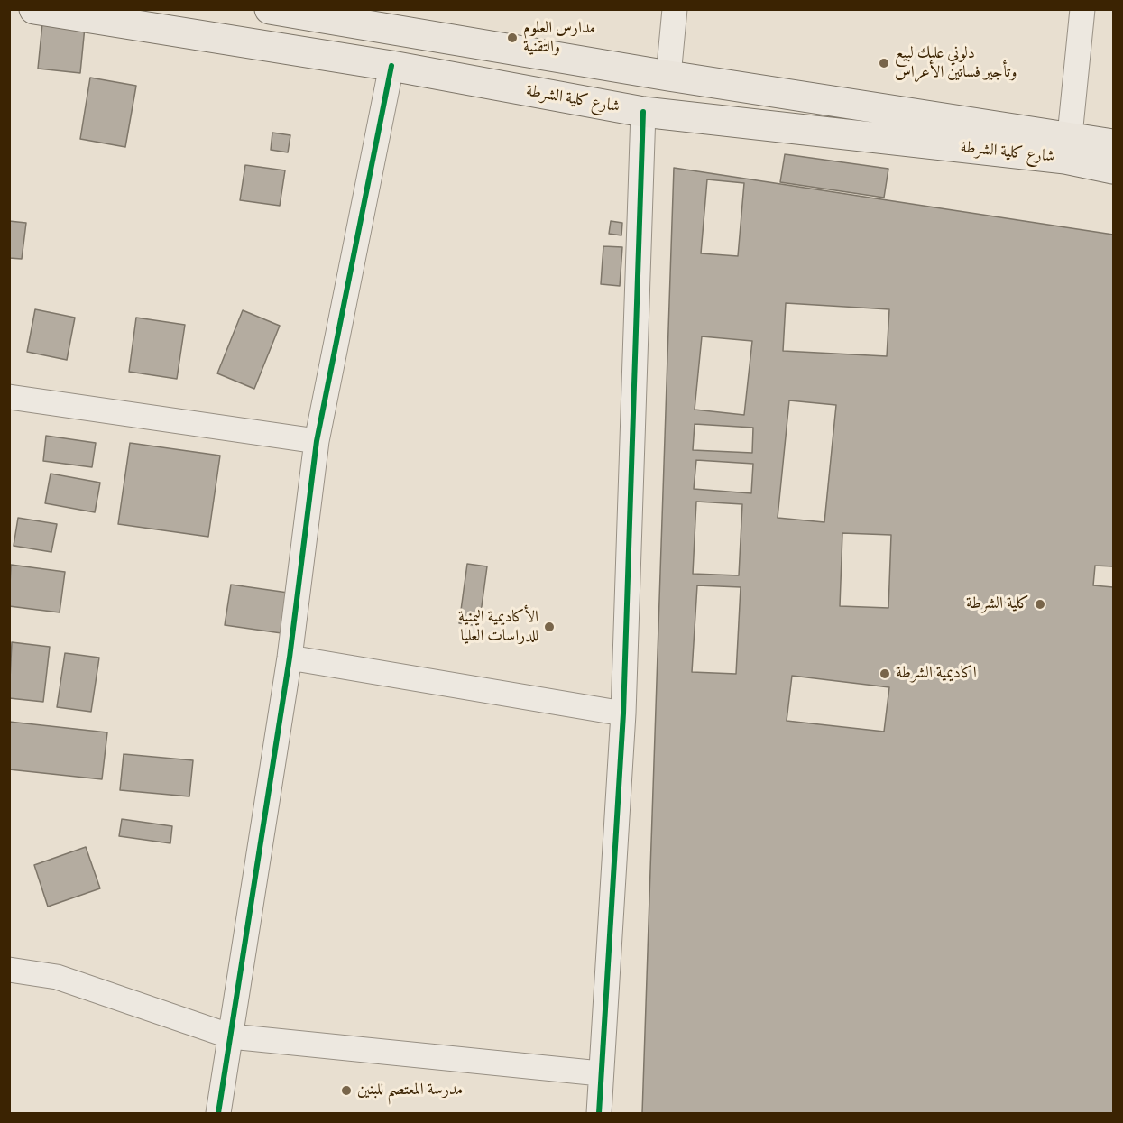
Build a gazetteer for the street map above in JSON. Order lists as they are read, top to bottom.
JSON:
{
  "streets": {
    "main road": ["شارع كلية الشرطة"]
  },
  "places": [
    "مدارس العلوم والتقنية",
    "دلوني عليك لبيع وتأجير فساتين الأعراس",
    "كلية الشرطة",
    "الأكاديمية اليمنية للدراسات العليا",
    "اكاديمية الشرطة",
    "مدرسة المعتصم للبنين"
  ]
}
